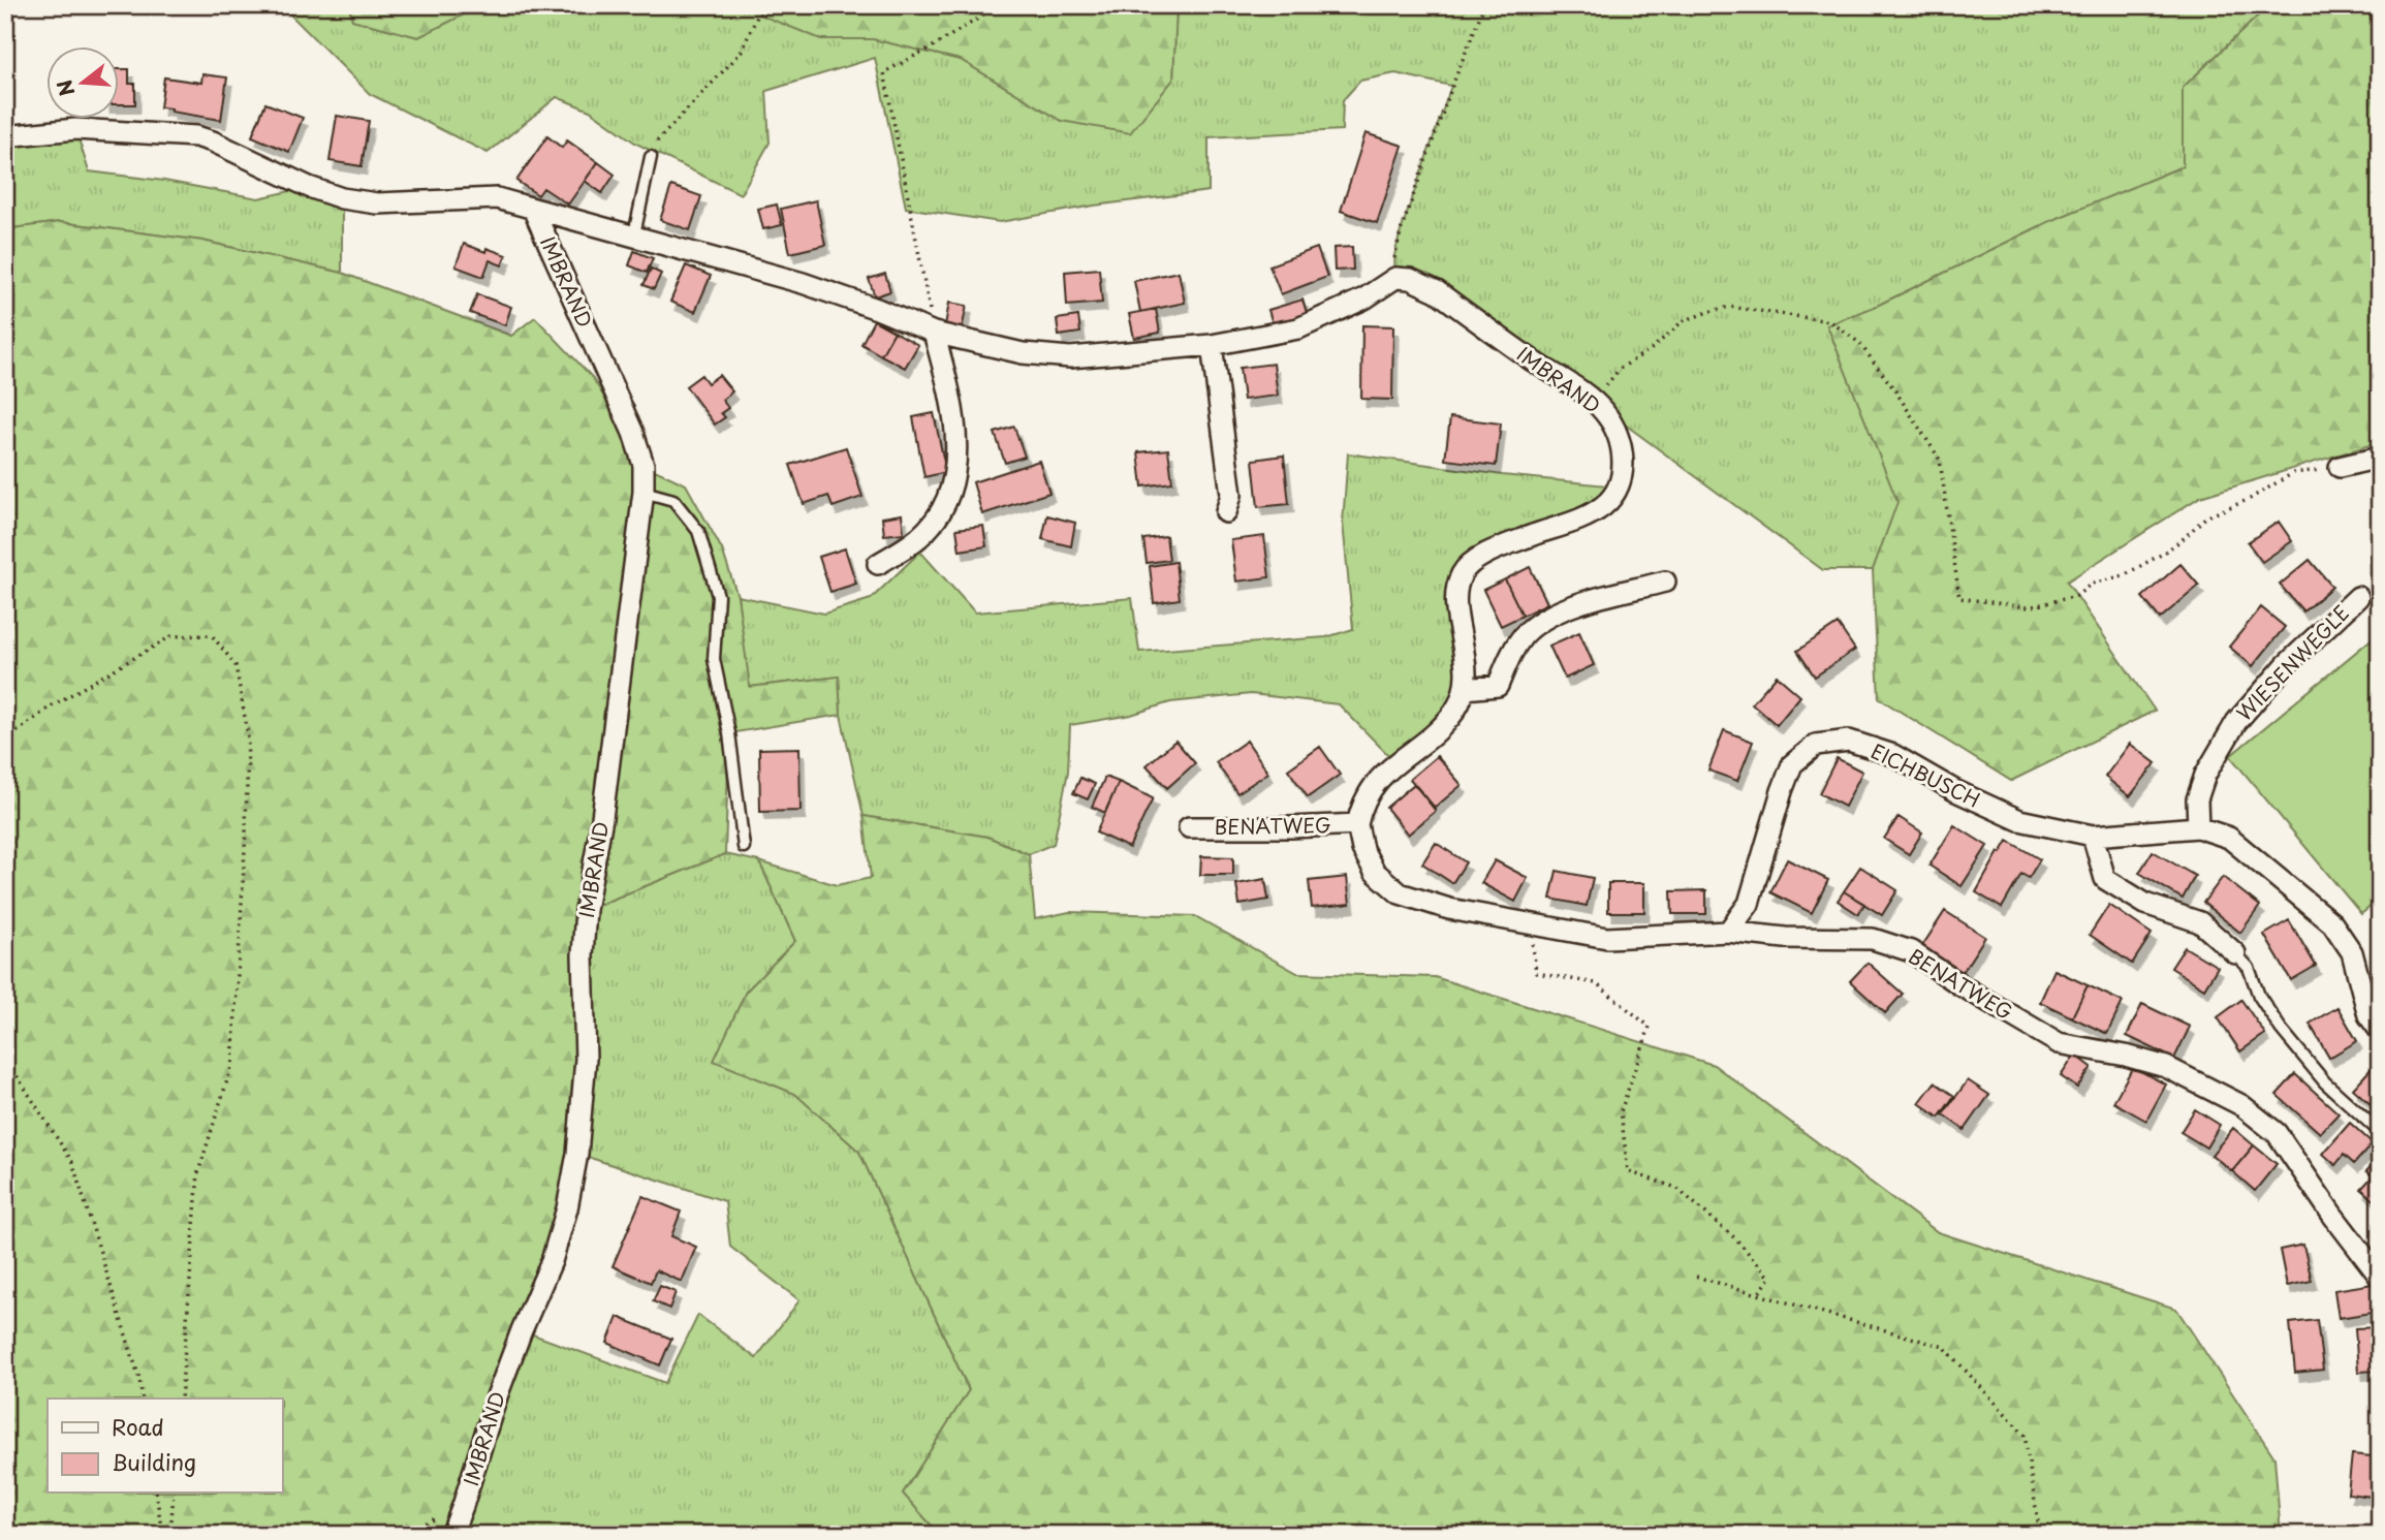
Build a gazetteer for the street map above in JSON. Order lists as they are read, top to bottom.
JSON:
{
  "streets": {
    "street": [
      "IMBRAND",
      "WIESENWEGLE",
      "EICHBUSCH",
      "BENATWEG"
    ]
  },
  "crossings": [
    ["IMBRAND", "BENATWEG"],
    ["WIESENWEGLE", "EICHBUSCH"],
    ["EICHBUSCH", "BENATWEG"]
  ],
  "legend": ["Road", "Building"],
  "north": "left"
}
